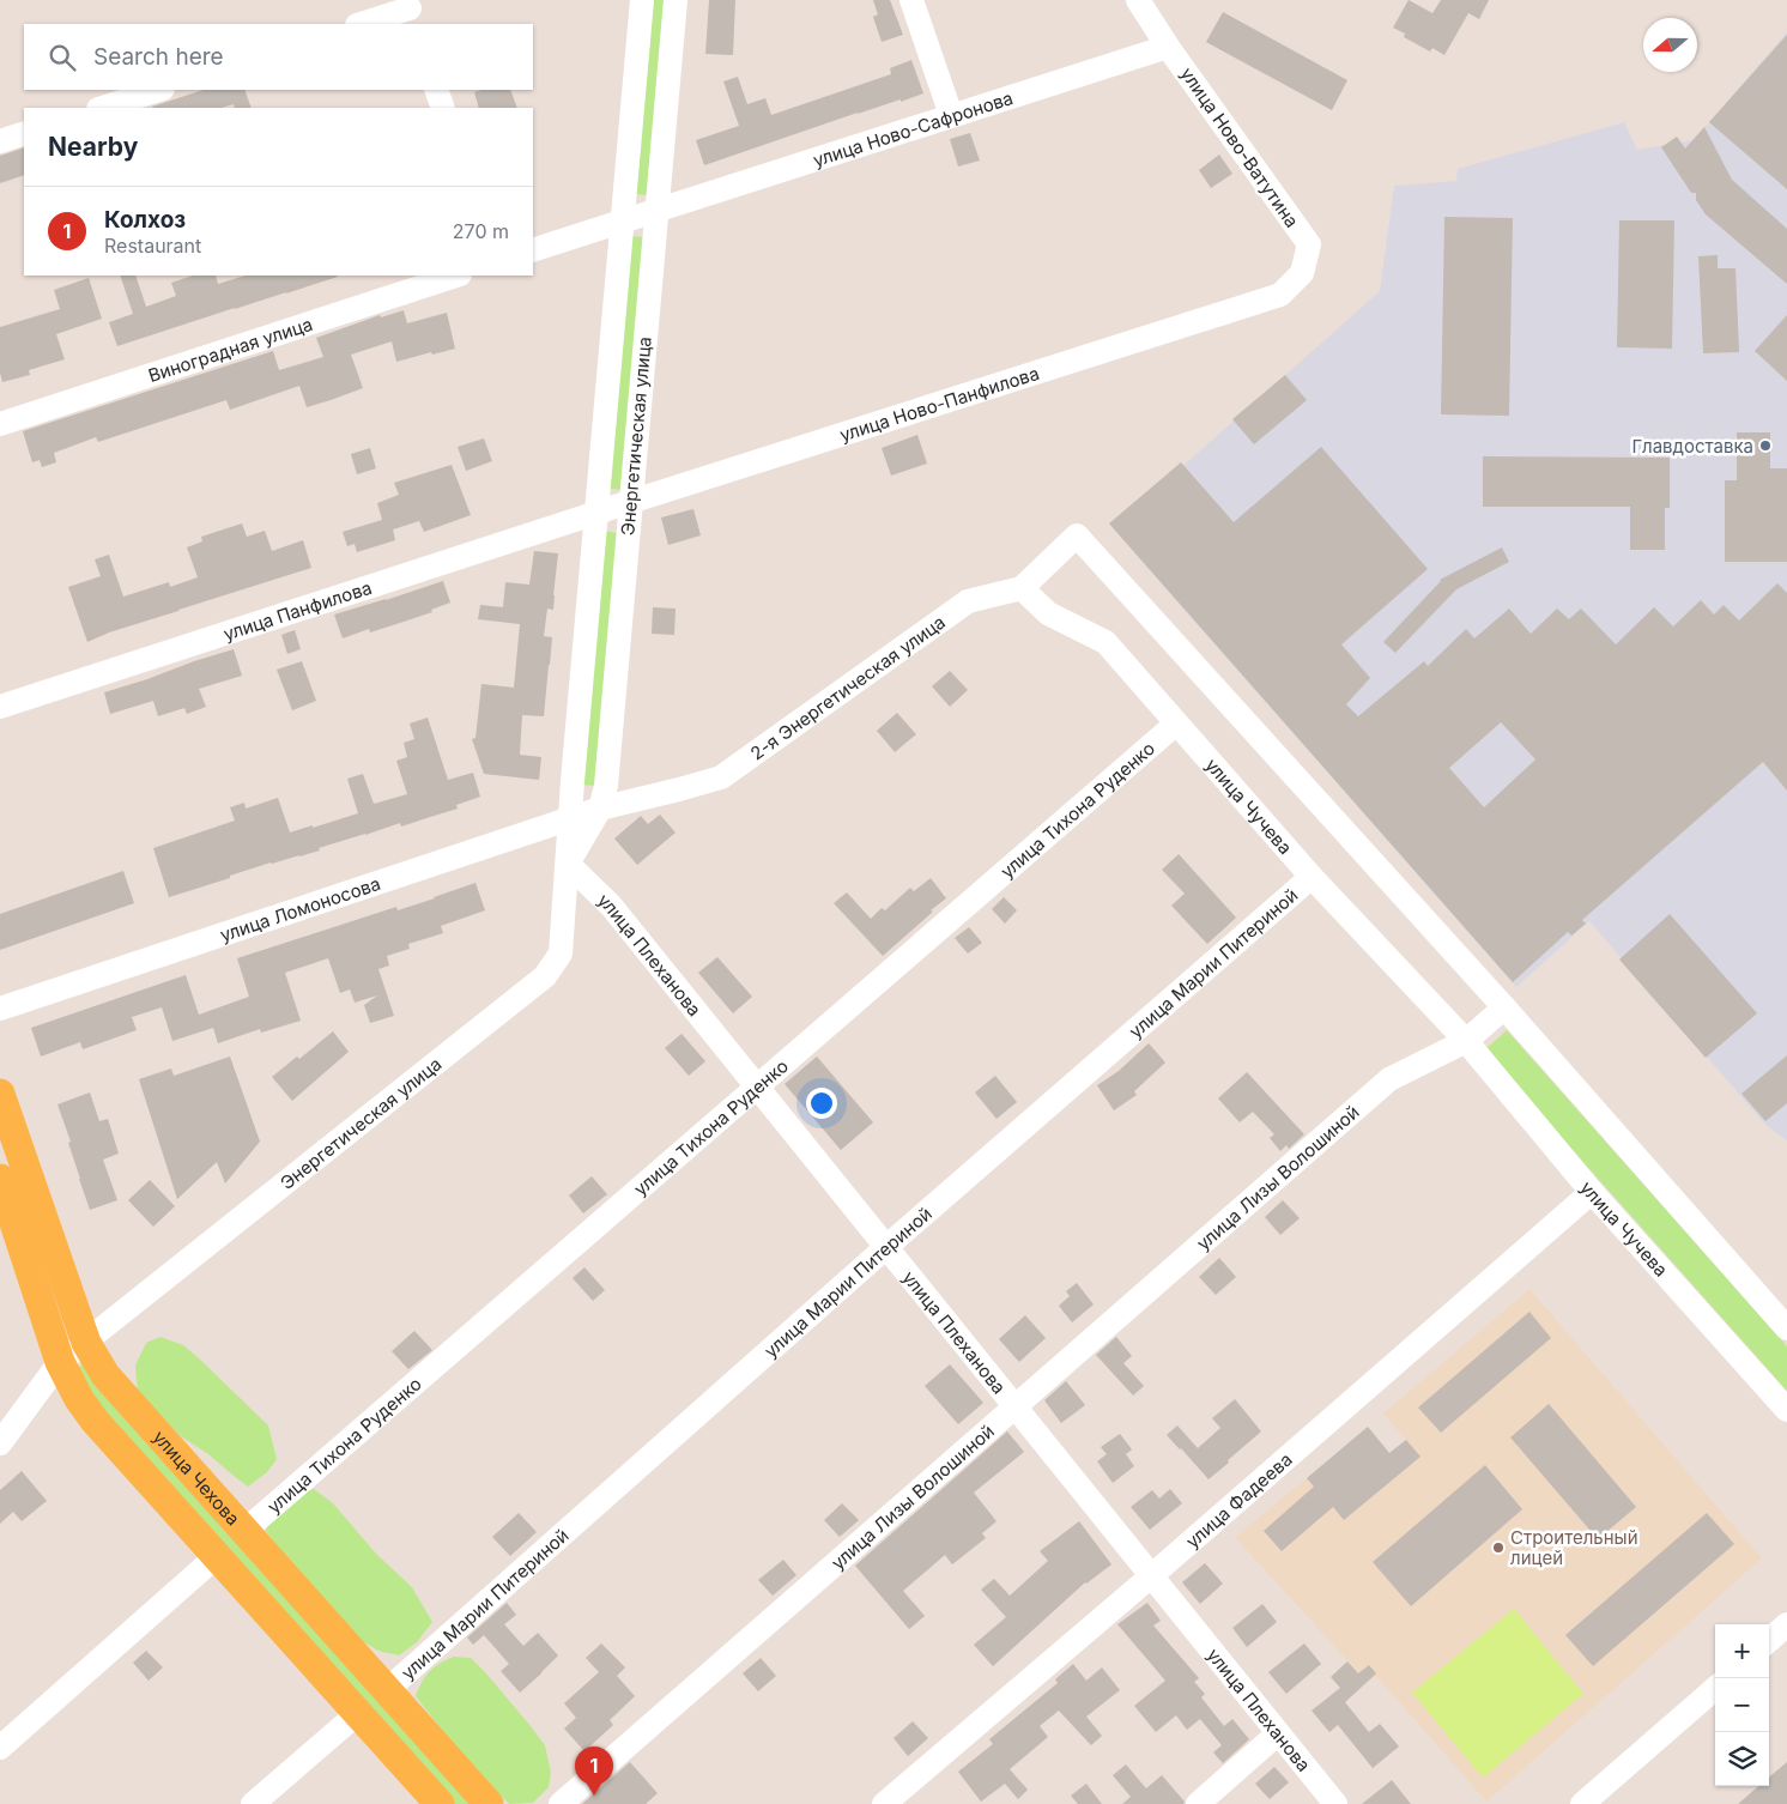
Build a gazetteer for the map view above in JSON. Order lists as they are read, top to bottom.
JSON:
{
  "streets": {
    "main road": ["улица Чехова"],
    "street": [
      "улица Ново-Сафронова",
      "улица Ново-Ватутина",
      "Виноградная улица",
      "улица Ново-Панфилова",
      "Энергетическая улица",
      "улица Панфилова",
      "2-я Энергетическая улица",
      "улица Чучева",
      "улица Тихона Руденко",
      "улица Ломоносова",
      "улица Плеханова",
      "улица Марии Питериной",
      "улица Лизы Волошиной",
      "улица Фадеева"
    ]
  },
  "crossings": [
    ["улица Ново-Сафронова", "улица Ново-Ватутина"],
    ["улица Ново-Сафронова", "Энергетическая улица"],
    ["улица Ново-Ватутина", "улица Ново-Панфилова"],
    ["улица Ново-Панфилова", "Энергетическая улица"],
    ["улица Ново-Панфилова", "улица Панфилова"],
    ["Энергетическая улица", "улица Панфилова"],
    ["Энергетическая улица", "2-я Энергетическая улица"],
    ["Энергетическая улица", "улица Ломоносова"],
    ["Энергетическая улица", "улица Плеханова"],
    ["Энергетическая улица", "улица Чехова"],
    ["2-я Энергетическая улица", "улица Чучева"],
    ["2-я Энергетическая улица", "улица Ломоносова"],
    ["улица Чучева", "улица Тихона Руденко"],
    ["улица Чучева", "улица Марии Питериной"],
    ["улица Чучева", "улица Лизы Волошиной"],
    ["улица Чучева", "улица Фадеева"],
    ["улица Тихона Руденко", "улица Плеханова"],
    ["улица Тихона Руденко", "улица Чехова"],
    ["улица Плеханова", "улица Марии Питериной"],
    ["улица Плеханова", "улица Лизы Волошиной"],
    ["улица Плеханова", "улица Фадеева"],
    ["улица Марии Питериной", "улица Чехова"]
  ],
  "places": ["Главдоставка", "Строительный лицей"],
  "north": "left",
  "page": {
    "search": "Search here",
    "heading": "Nearby",
    "list": [
      {
        "mark": "1",
        "name": "Колхоз",
        "note": "Restaurant",
        "value": "270 m"
      }
    ],
    "map_buttons": ["+", "−"],
    "pins": "1"
  }
}
